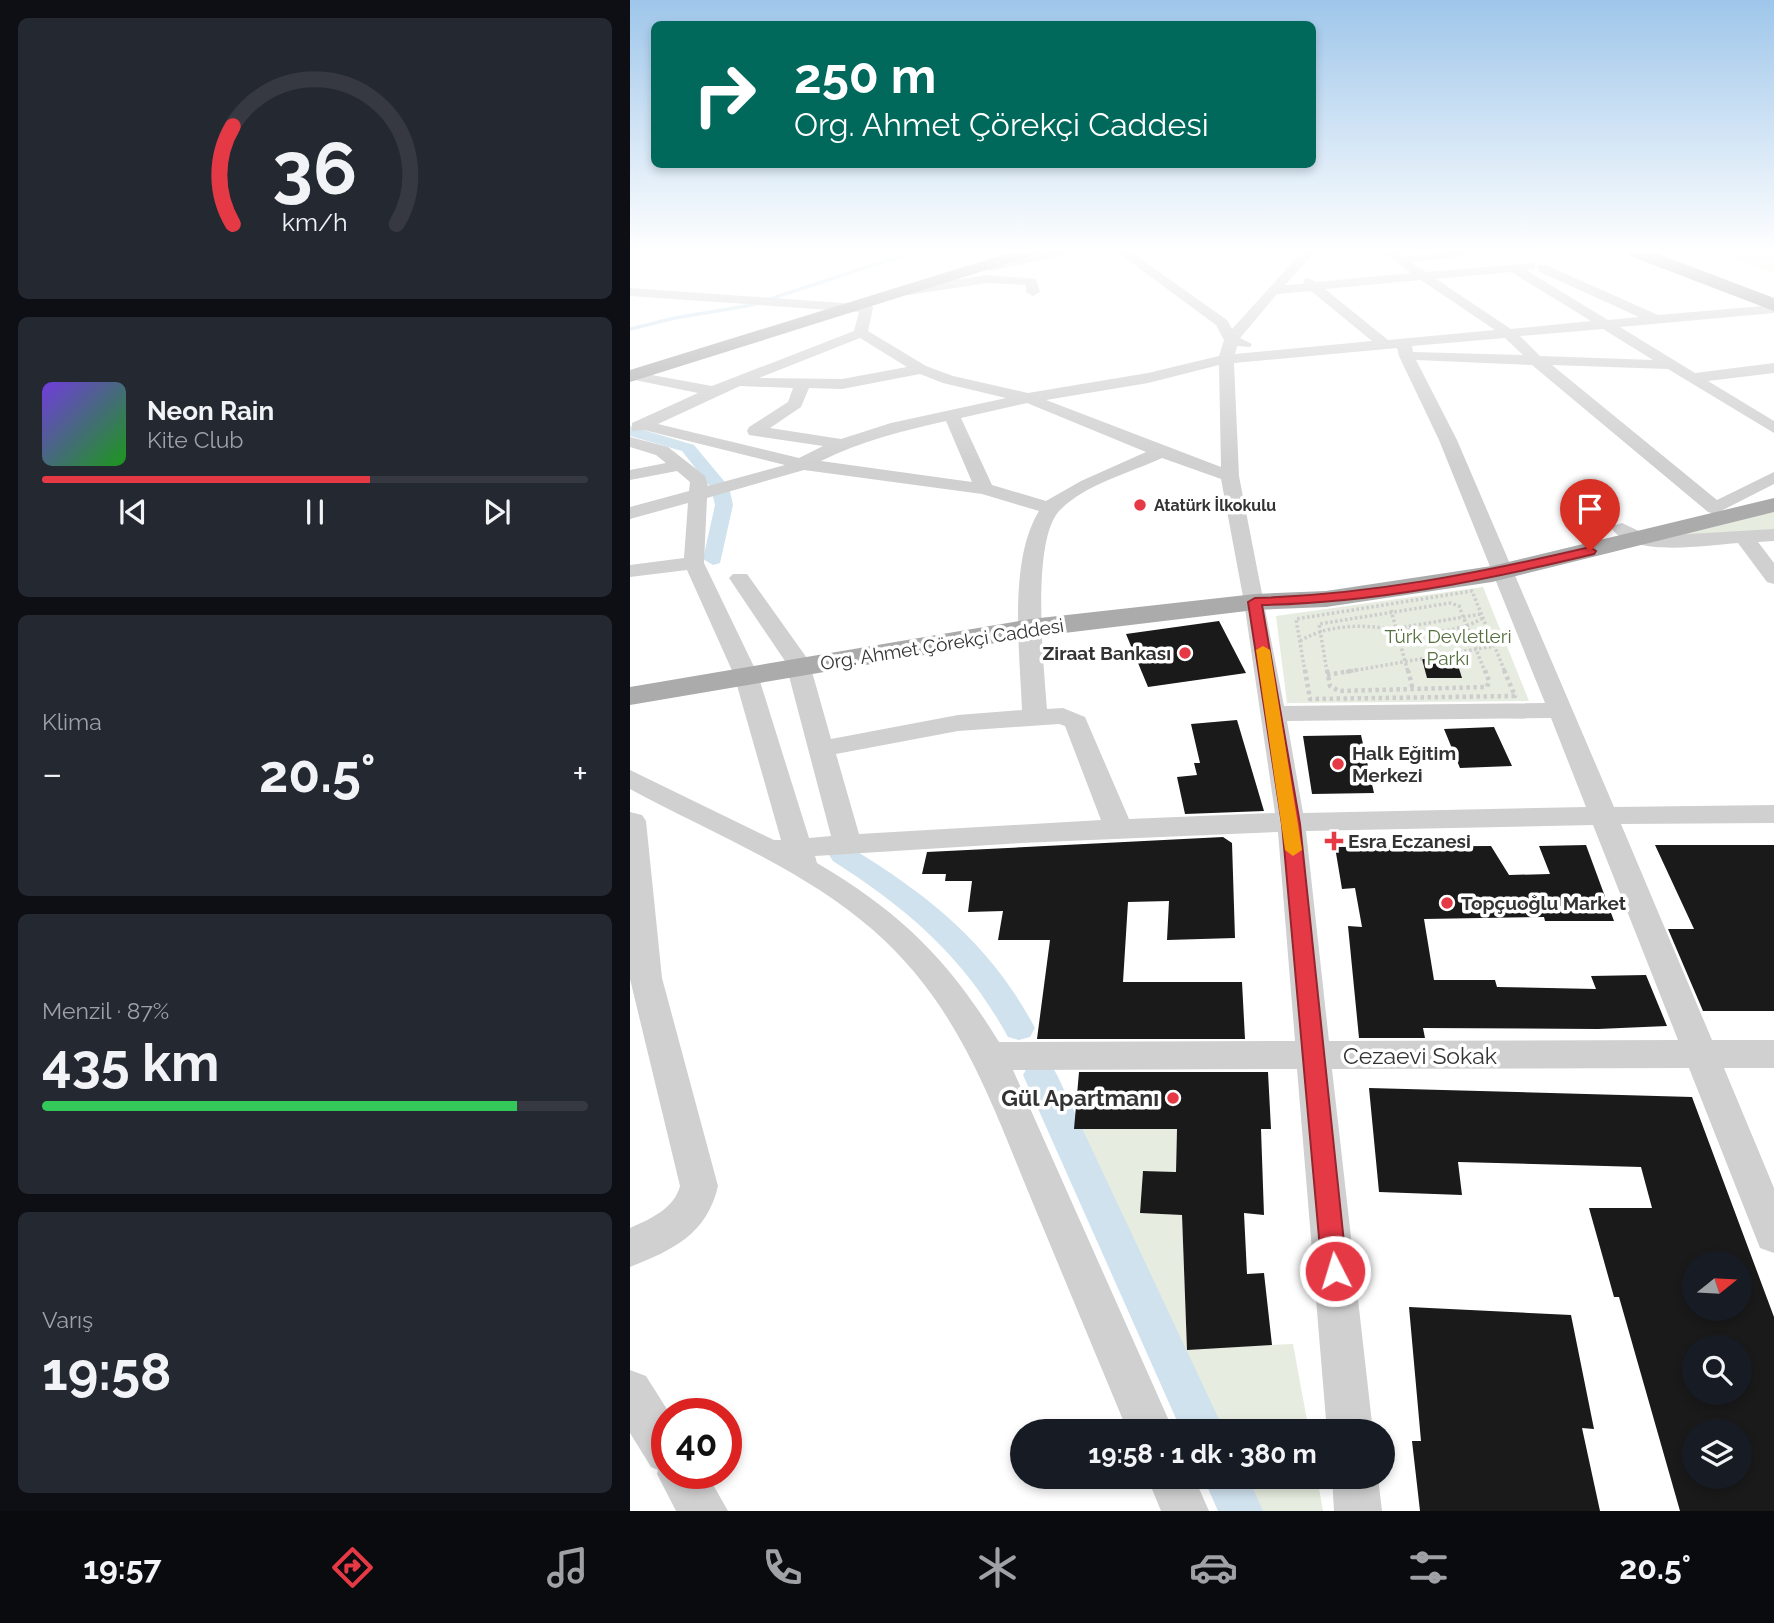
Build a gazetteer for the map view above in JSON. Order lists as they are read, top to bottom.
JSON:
{
  "streets": {
    "main road": ["Org. Ahmet Çörekçi Caddesi"],
    "street": ["Cezaevi Sokak"]
  },
  "parks": ["Türk Devletleri Parkı"],
  "places": {
    "other": [
      "Atatürk İlkokulu",
      "Ziraat Bankası",
      "Halk Eğitim Merkezi",
      "Topçuoğlu Market",
      "Gül Apartmanı"
    ],
    "health": ["Esra Eczanesi"]
  },
  "north": "right",
  "page": {
    "turn": ["250 m", "Org. Ahmet Çörekçi Caddesi"],
    "song": ["Neon Rain", "Kite Club"],
    "tile": [
      "Klima",
      ["Menzil · 87%", "435 km"],
      ["Varış", "19:58"]
    ],
    "heat": ["−", "20.5°", "+"],
    "limit": "40",
    "trip": "19:58 · 1 dk · 380 m",
    "tabs": ["19:57", "20.5°"],
    "gauge": ["36", "km/h"]
  }
}
